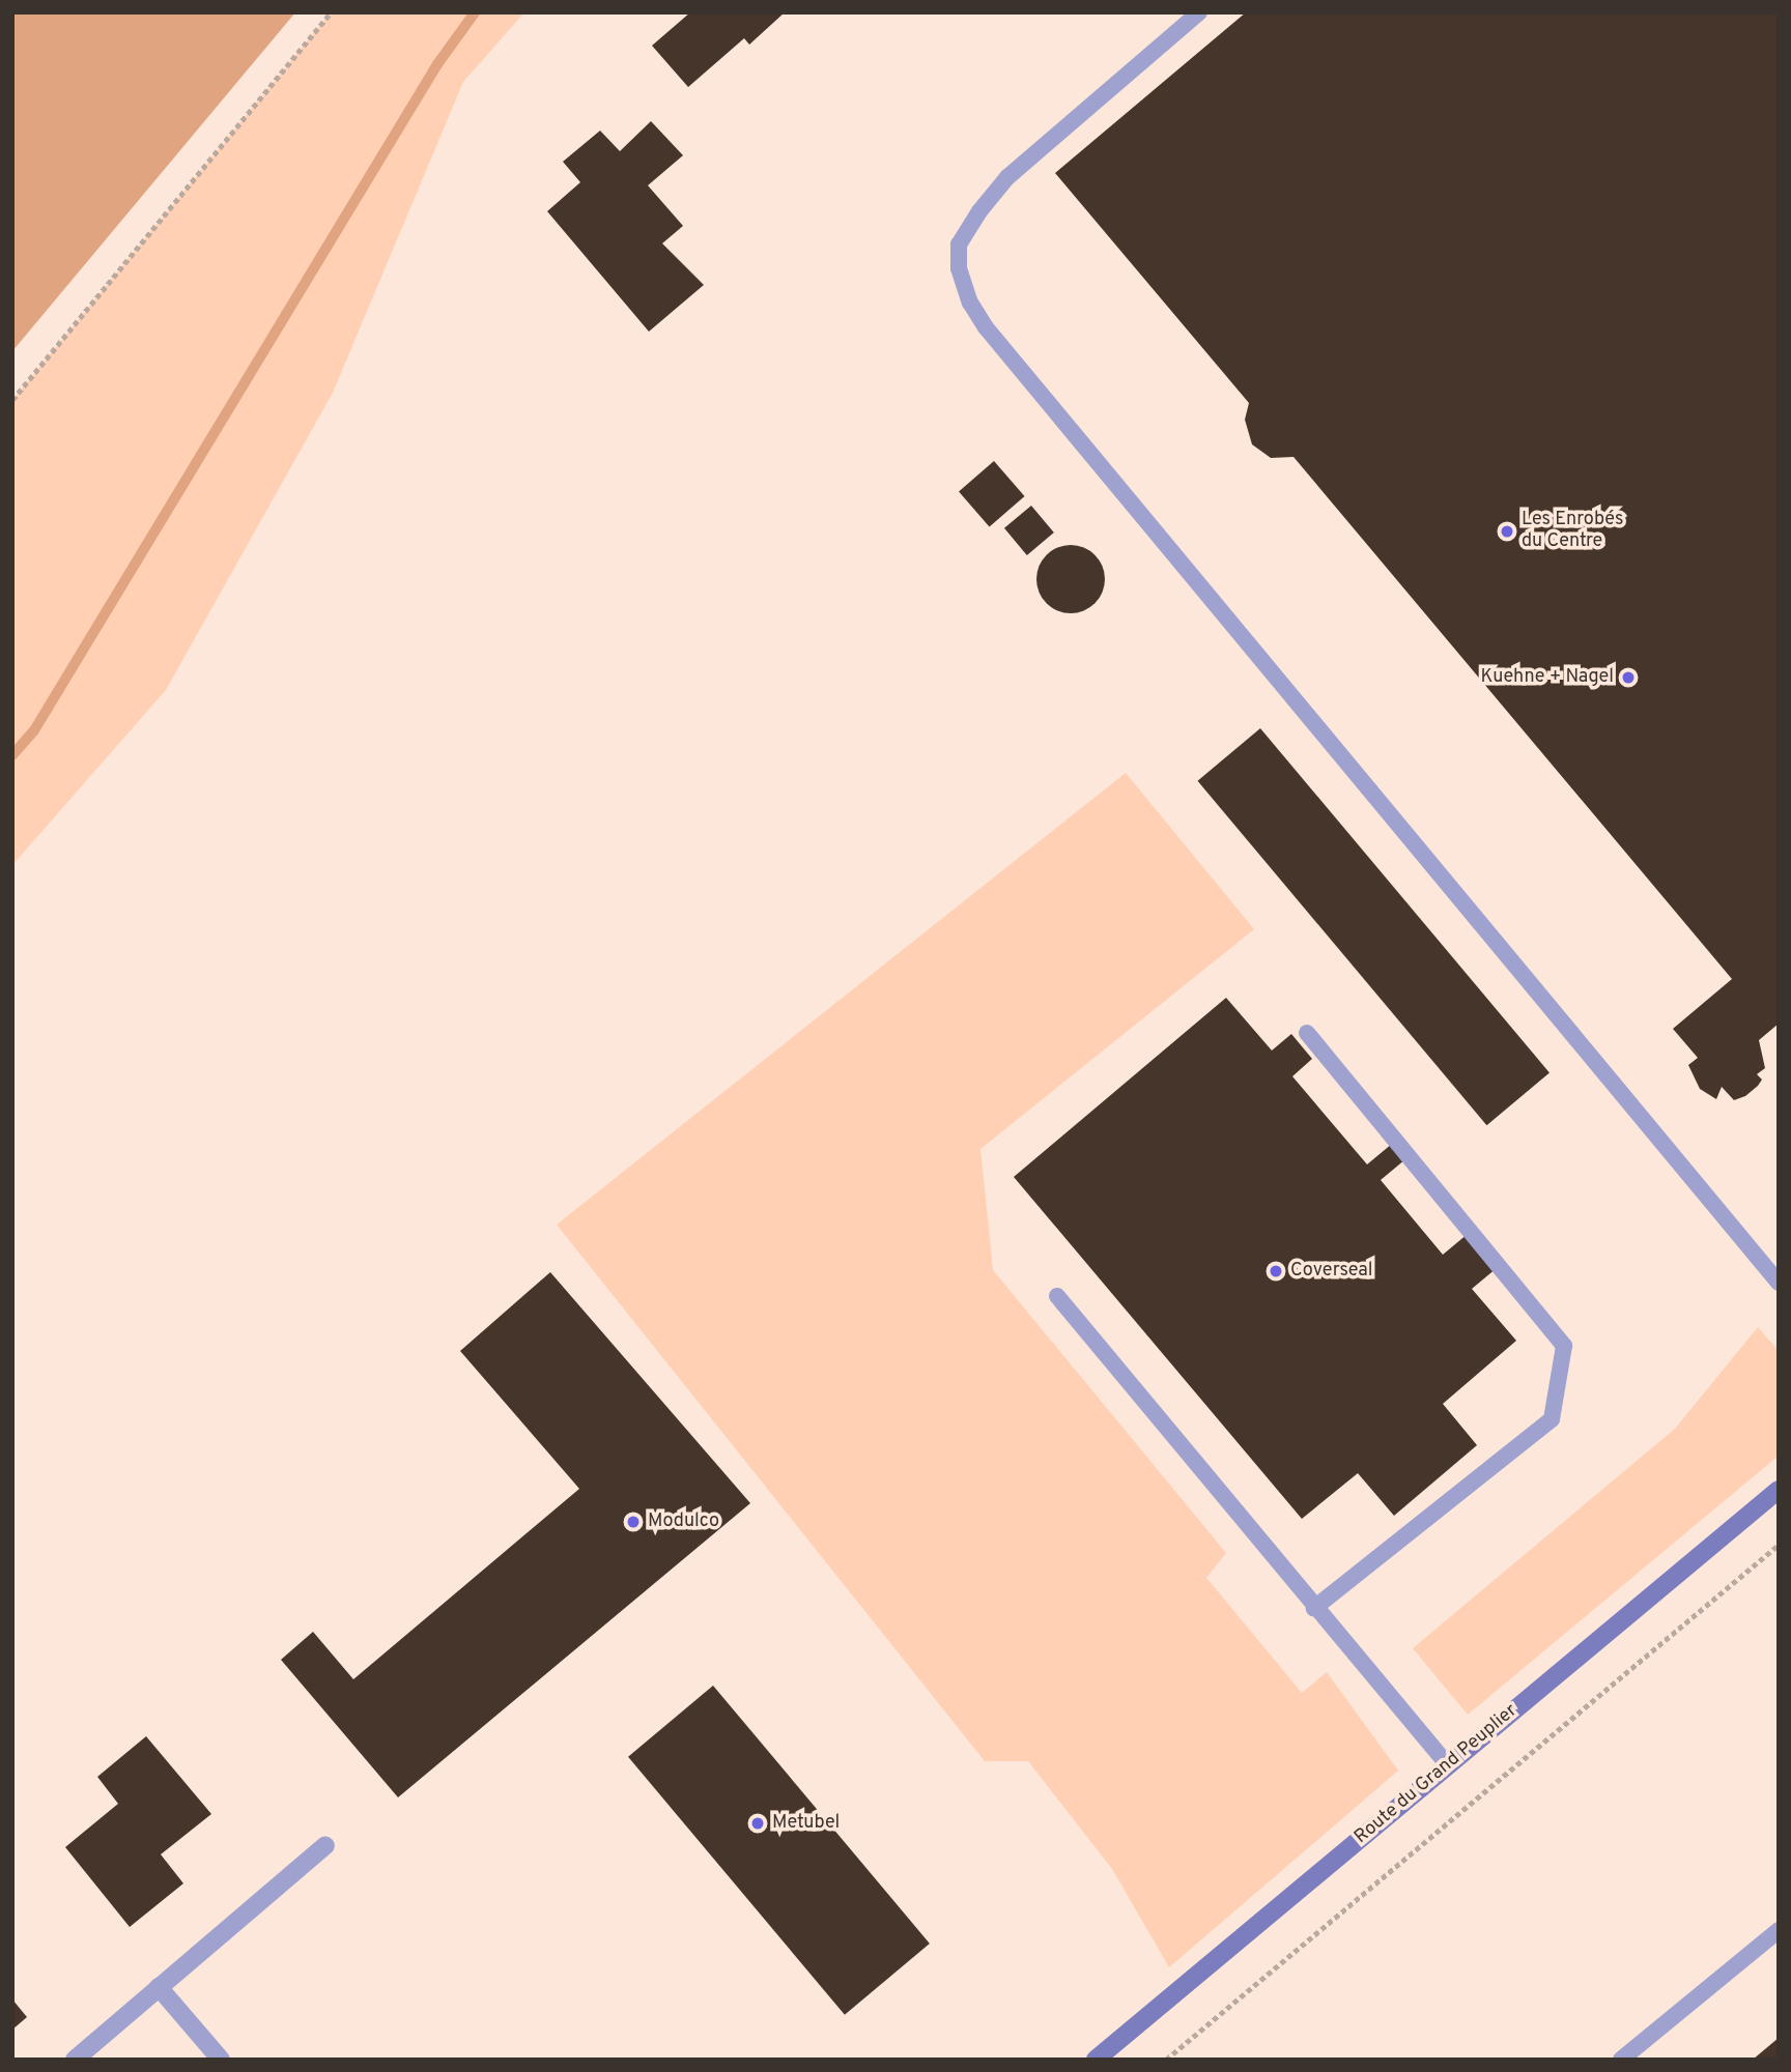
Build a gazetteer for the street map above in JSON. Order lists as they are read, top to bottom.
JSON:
{
  "streets": {
    "main road": ["Route du Grand Peuplier"]
  },
  "places": [
    "Les Enrobés du Centre",
    "Kuehne + Nagel",
    "Coverseal",
    "Modulco",
    "Metubel"
  ]
}
